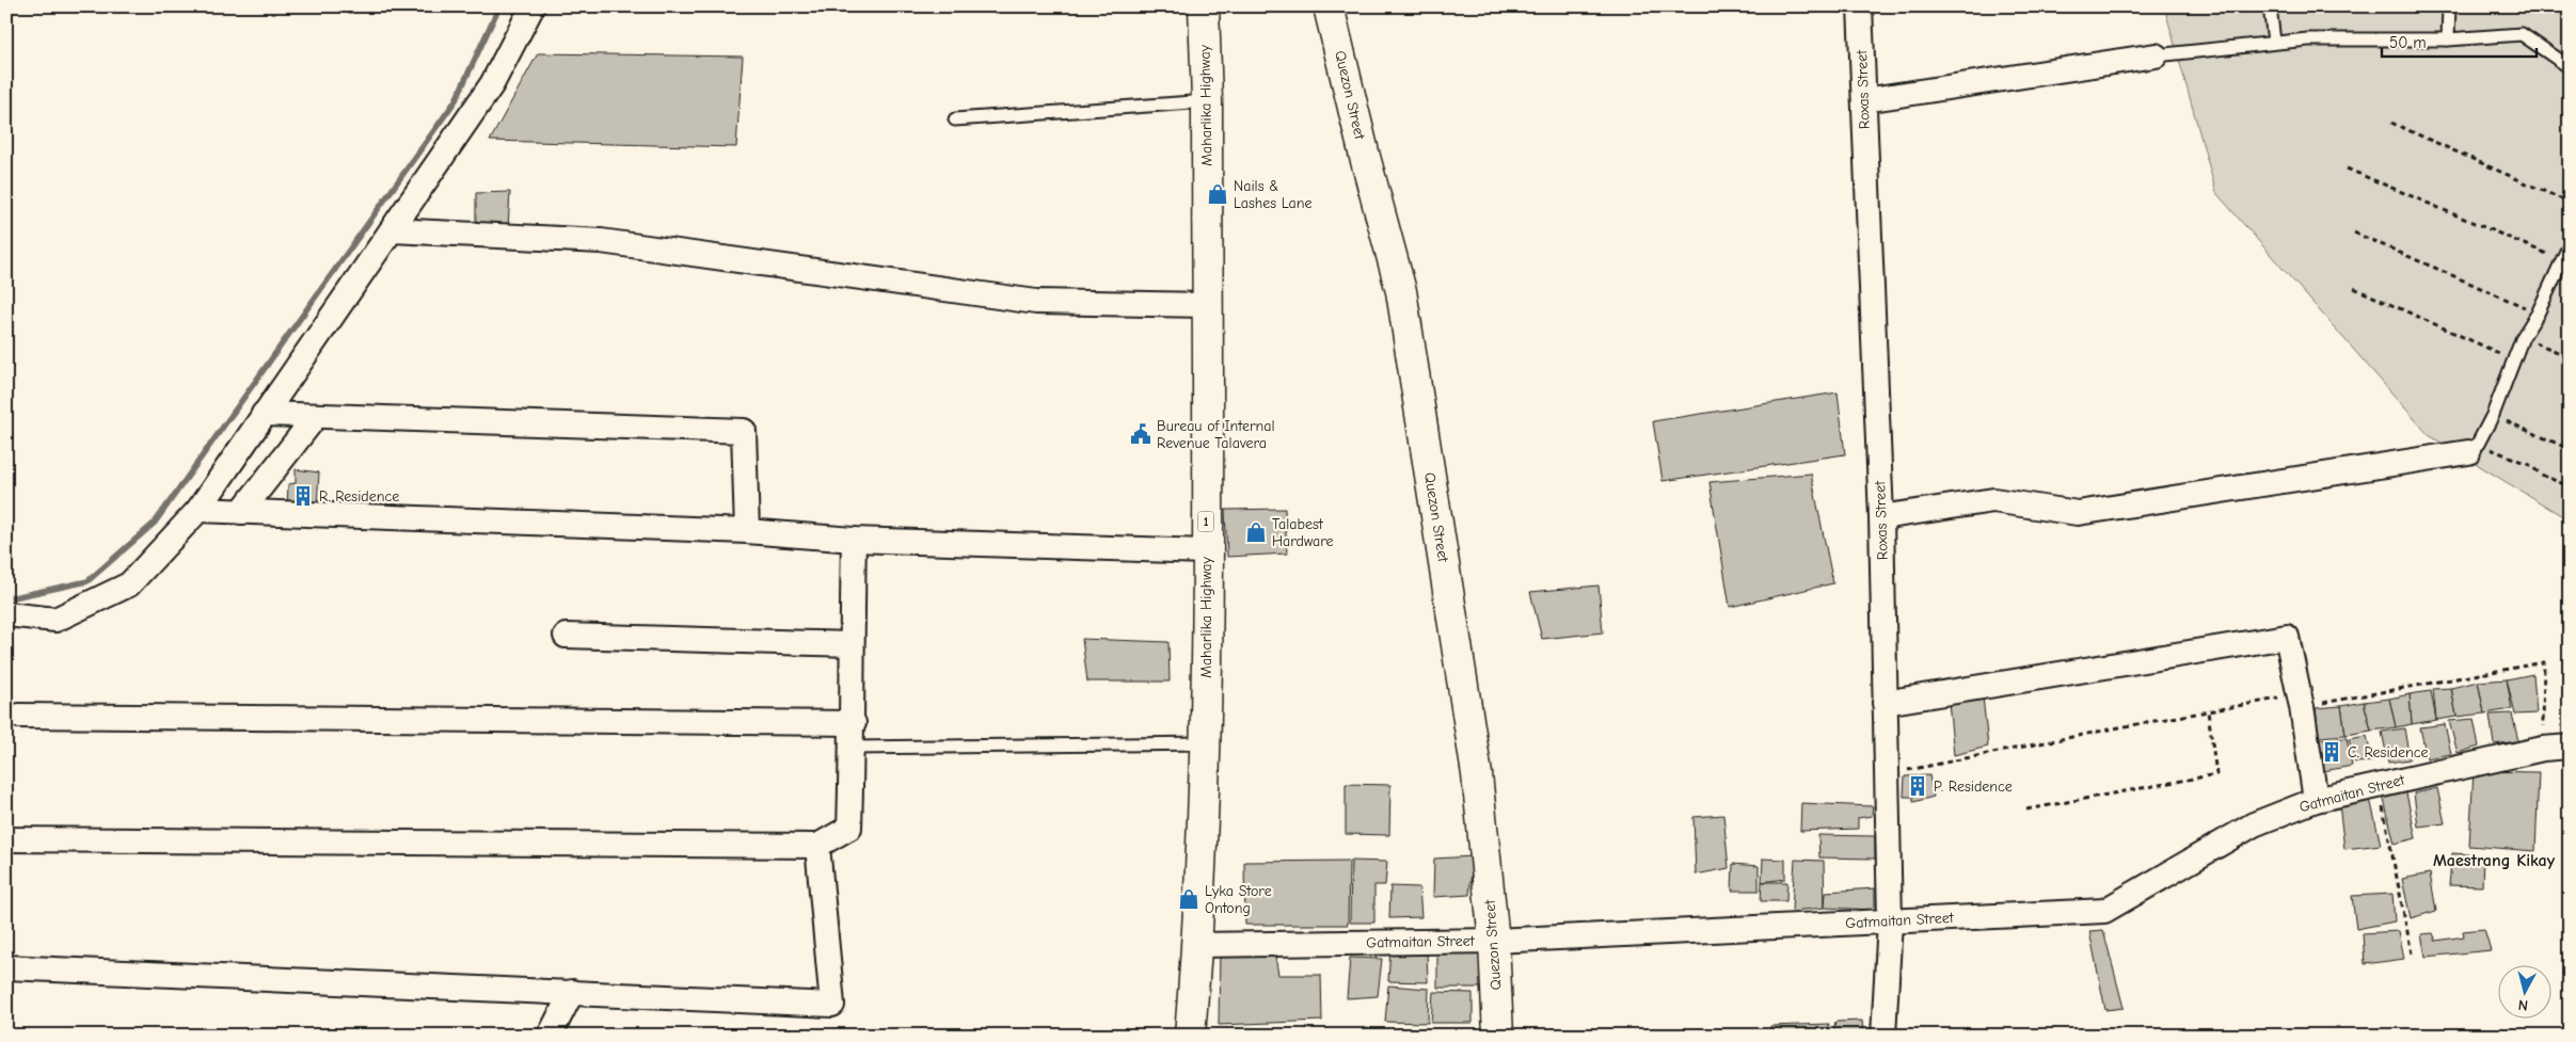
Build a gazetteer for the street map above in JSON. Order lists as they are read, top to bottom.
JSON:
{
  "streets": {
    "main road": ["Quezon Street", "Maharlika Highway", "1"],
    "street": ["Roxas Street", "Gatmaitan Street"]
  },
  "crossings": [
    ["Roxas Street", "Gatmaitan Street"],
    ["Quezon Street", "Gatmaitan Street"],
    ["Maharlika Highway", "Gatmaitan Street"]
  ],
  "districts": ["Maestrang Kikay"],
  "places": {
    "shop": ["Nails & Lashes Lane", "Talabest Hardware", "Lyka Store Ontong"],
    "public building": ["Bureau of Internal Revenue Talavera"],
    "building": ["R. Residence", "C. Residence", "P. Residence"]
  },
  "scale_bar": "50 m",
  "north": "bottom"
}
